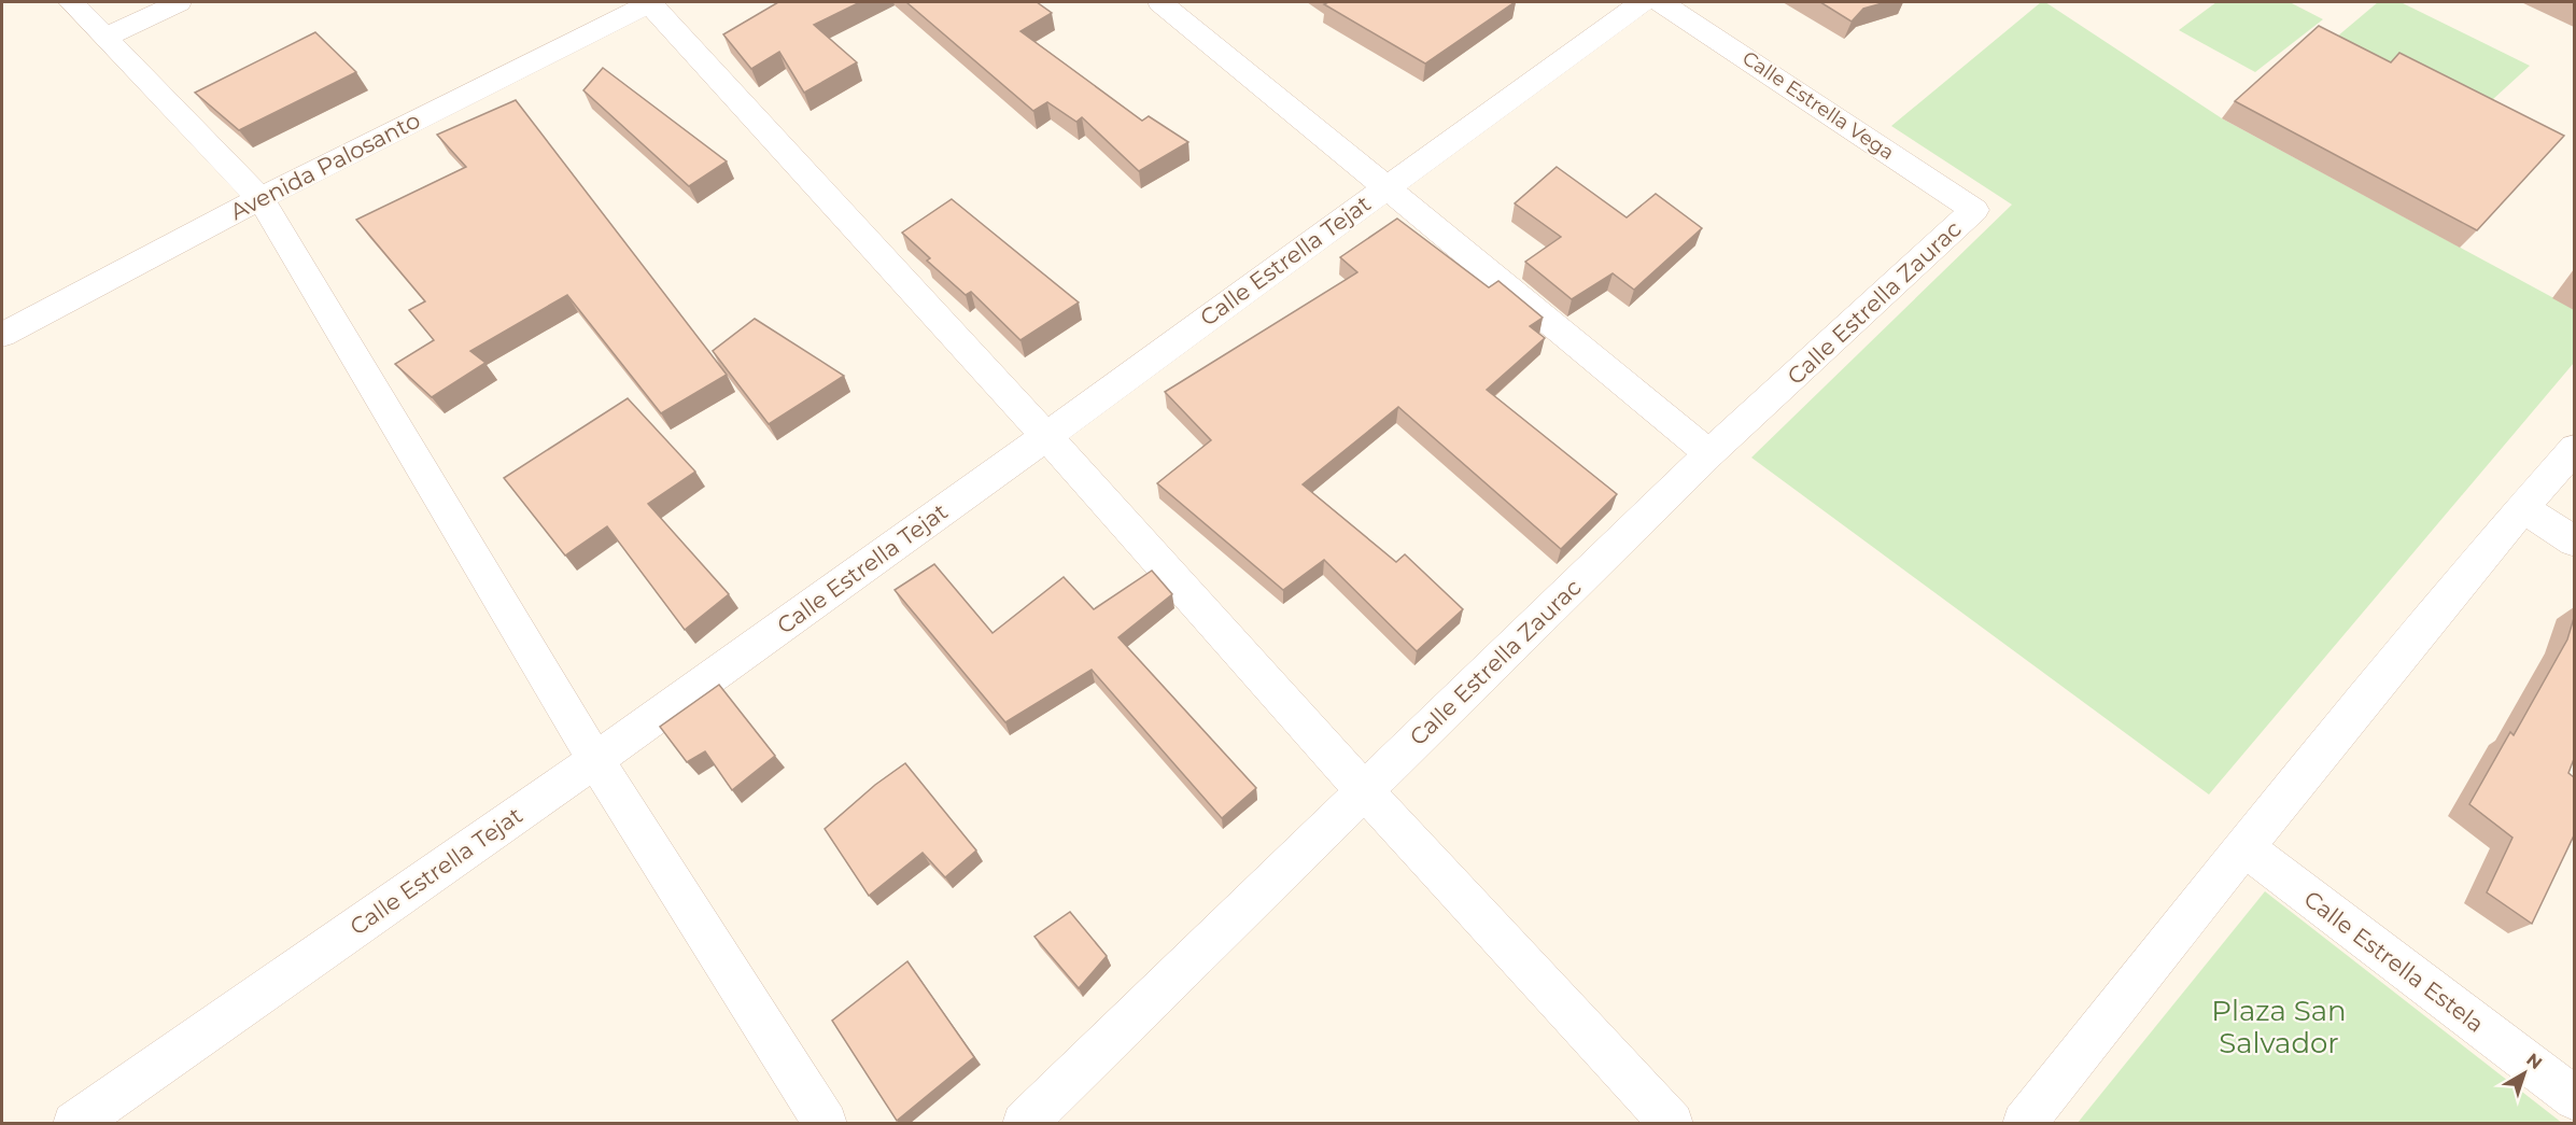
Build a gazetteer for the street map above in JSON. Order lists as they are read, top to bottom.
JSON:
{
  "streets": {
    "street": [
      "Calle Estrella Vega",
      "Avenida Palosanto",
      "Calle Estrella Tejat",
      "Calle Estrella Zaurac",
      "Calle Estrella Estela"
    ]
  },
  "crossings": [
    ["Calle Estrella Vega", "Calle Estrella Zaurac"]
  ],
  "parks": ["Plaza San Salvador"],
  "north": "top right"
}
